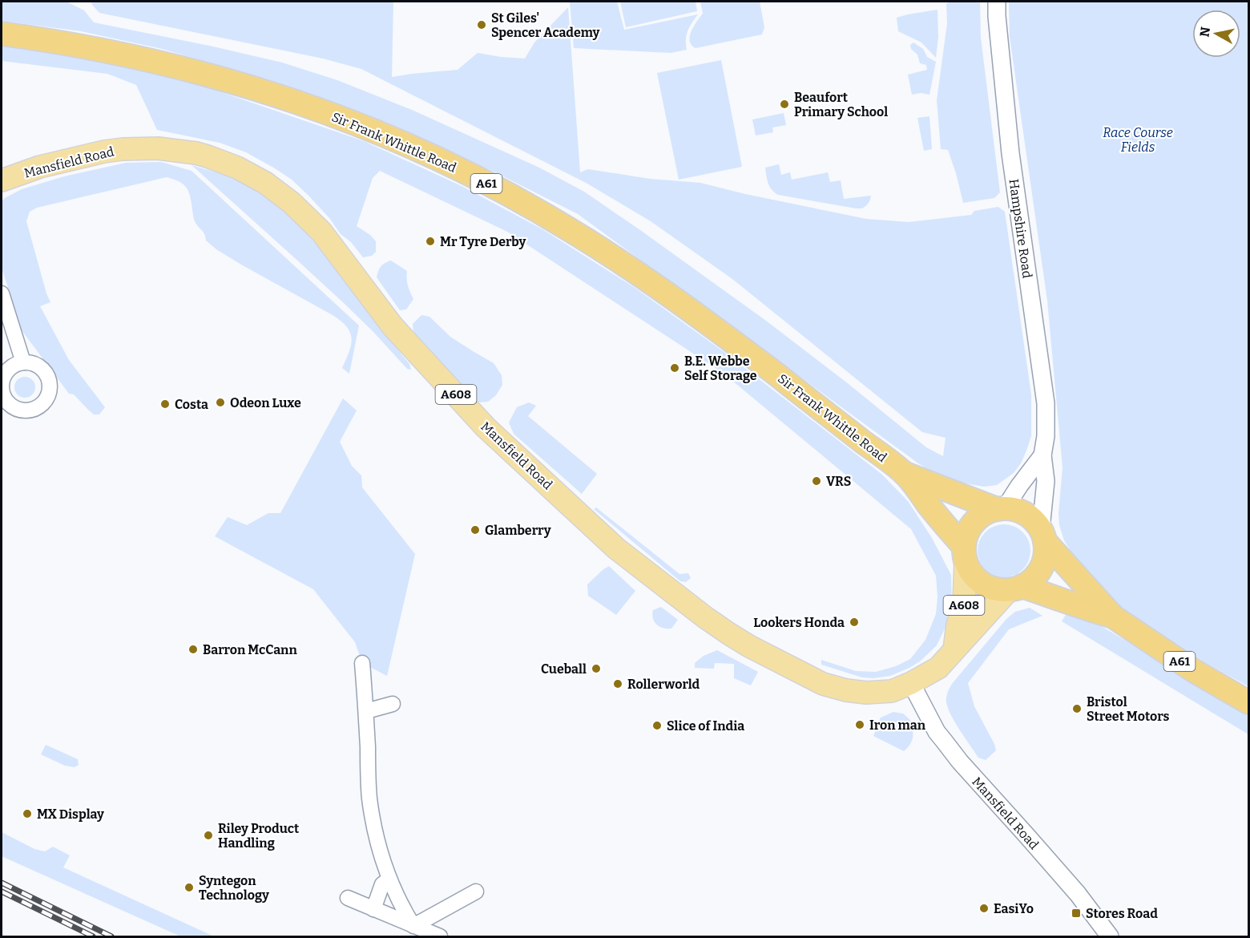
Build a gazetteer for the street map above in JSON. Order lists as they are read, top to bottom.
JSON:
{
  "streets": {
    "highway": ["Sir Frank Whittle Road", "A61"],
    "main road": ["Mansfield Road", "A608"],
    "street": ["Hampshire Road"]
  },
  "crossings": [
    ["Sir Frank Whittle Road", "Mansfield Road"],
    ["Sir Frank Whittle Road", "A61"],
    ["Sir Frank Whittle Road", "Hampshire Road"],
    ["Sir Frank Whittle Road", "A608"],
    ["Mansfield Road", "A61"],
    ["Mansfield Road", "Hampshire Road"],
    ["Mansfield Road", "A608"],
    ["A61", "Hampshire Road"],
    ["A61", "A608"],
    ["Hampshire Road", "A608"]
  ],
  "parks": ["Race Course Fields"],
  "places": {
    "other": [
      "St Giles' Spencer Academy",
      "Beaufort Primary School",
      "Mr Tyre Derby",
      "B.E. Webbe Self Storage",
      "Odeon Luxe",
      "Costa",
      "VRS",
      "Glamberry",
      "Lookers Honda",
      "Barron McCann",
      "Cueball",
      "Rollerworld",
      "Bristol Street Motors",
      "Iron man",
      "Slice of India",
      "MX Display",
      "Riley Product Handling",
      "Syntegon Technology",
      "EasiYo"
    ],
    "transit": ["Stores Road"]
  },
  "north": "left"
}
